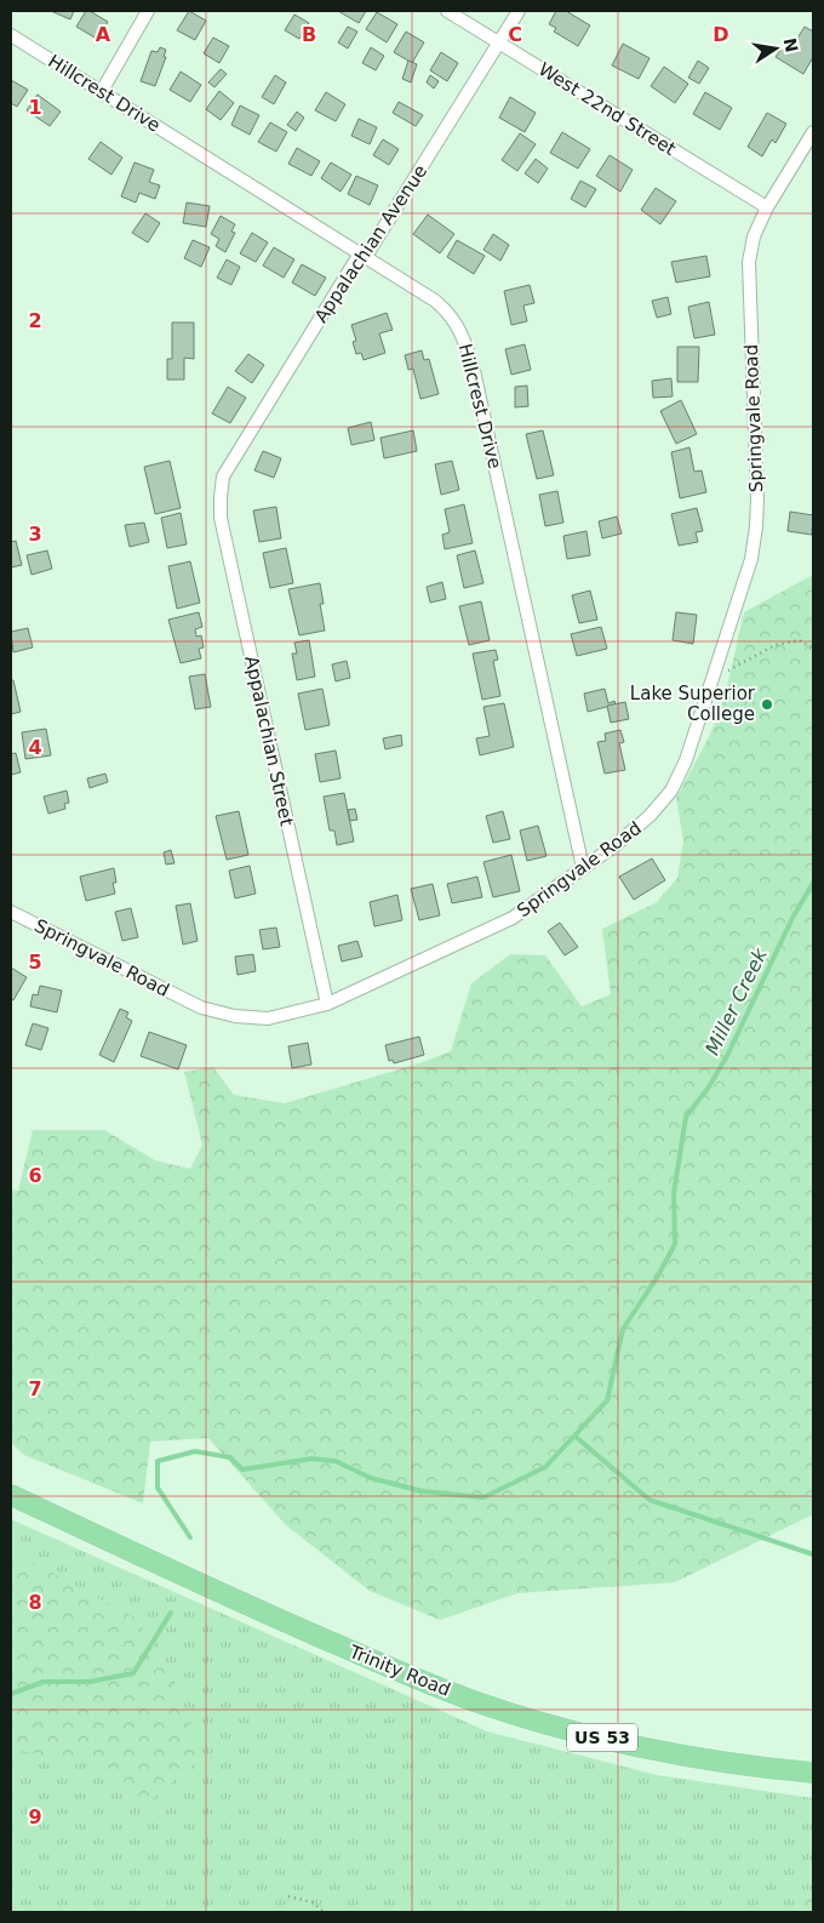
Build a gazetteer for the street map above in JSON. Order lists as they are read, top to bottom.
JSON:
{
  "streets": {
    "highway": ["Trinity Road", "US 53"],
    "street": [
      "Hillcrest Drive",
      "West 22nd Street",
      "Appalachian Avenue",
      "Springvale Road",
      "Appalachian Street"
    ]
  },
  "crossings": [
    ["Hillcrest Drive", "Appalachian Avenue"],
    ["Hillcrest Drive", "Springvale Road"],
    ["West 22nd Street", "Appalachian Avenue"],
    ["West 22nd Street", "Springvale Road"],
    ["Appalachian Avenue", "Appalachian Street"],
    ["Springvale Road", "Appalachian Street"]
  ],
  "water": ["Miller Creek"],
  "places": ["Lake Superior College"],
  "north": "right",
  "grid": {
    "columns": [
      "A",
      "B",
      "C",
      "D"
    ],
    "rows": [
      "1",
      "2",
      "3",
      "4",
      "5",
      "6",
      "7",
      "8",
      "9"
    ]
  }
}
